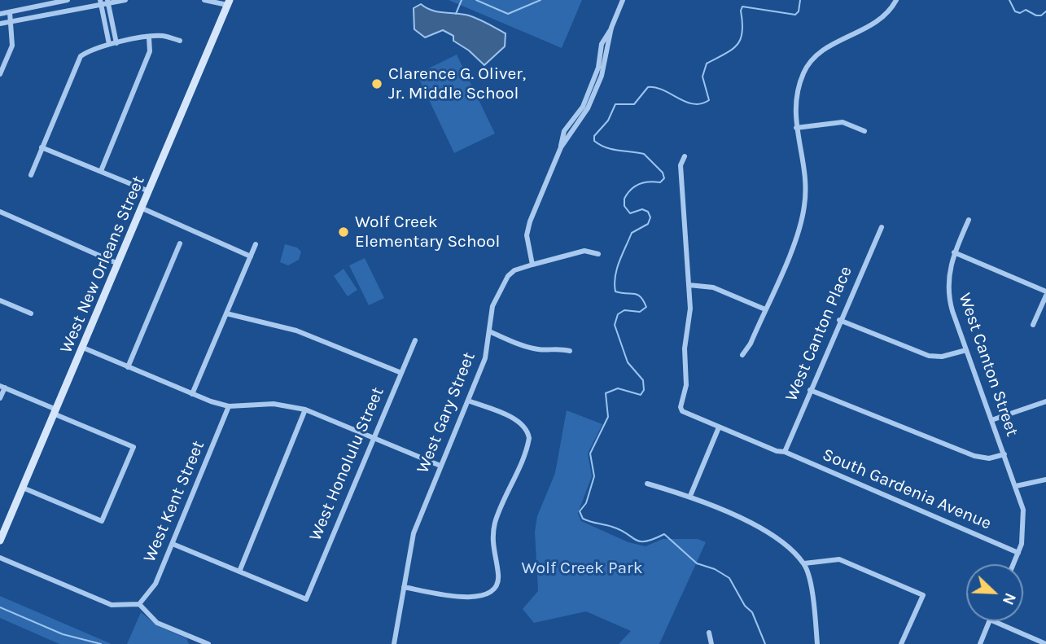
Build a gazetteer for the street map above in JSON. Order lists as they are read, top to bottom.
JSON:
{
  "streets": {
    "street": [
      "West New Orleans Street",
      "West Canton Place",
      "West Canton Street",
      "West Gary Street",
      "West Honolulu Street",
      "South Gardenia Avenue",
      "West Kent Street"
    ]
  },
  "crossings": [
    ["West Canton Place", "South Gardenia Avenue"],
    ["West Canton Street", "South Gardenia Avenue"]
  ],
  "parks": ["Wolf Creek Park"],
  "places": ["Clarence G. Oliver, Jr. Middle School", "Wolf Creek Elementary School"],
  "north": "bottom right"
}
